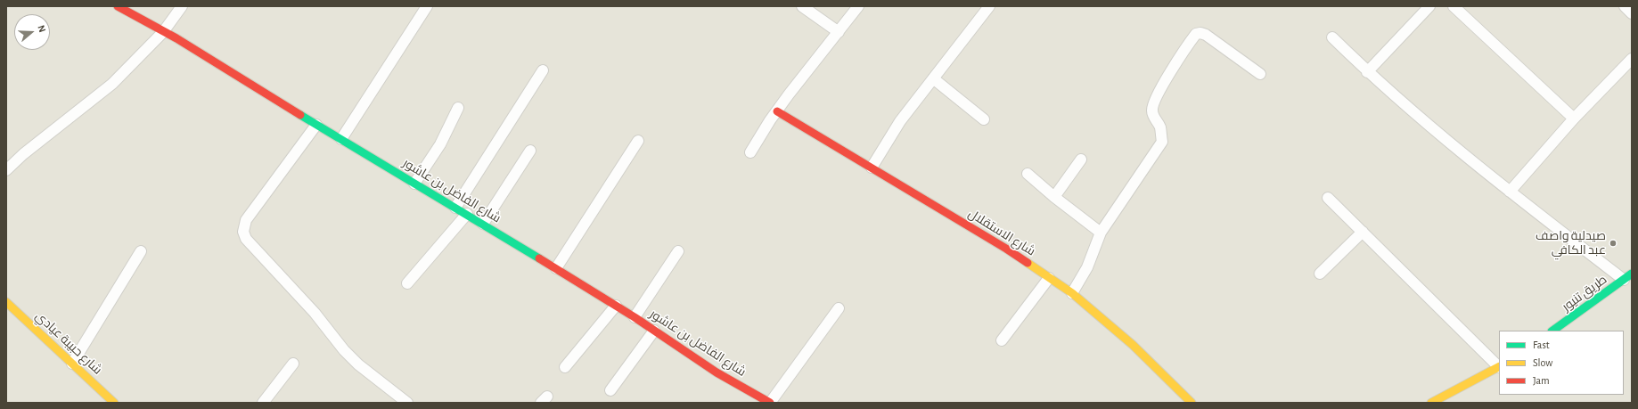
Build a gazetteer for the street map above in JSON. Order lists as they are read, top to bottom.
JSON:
{
  "streets": {
    "street": [
      "شارع الفاضل بن عاشور",
      "شارع الاستقلال",
      "طريق تنيور",
      "شارع حبيبة عيادي"
    ]
  },
  "places": ["صيدلية واصف عبد الكافي"],
  "legend": ["Fast", "Slow", "Jam"],
  "north": "right"
}
